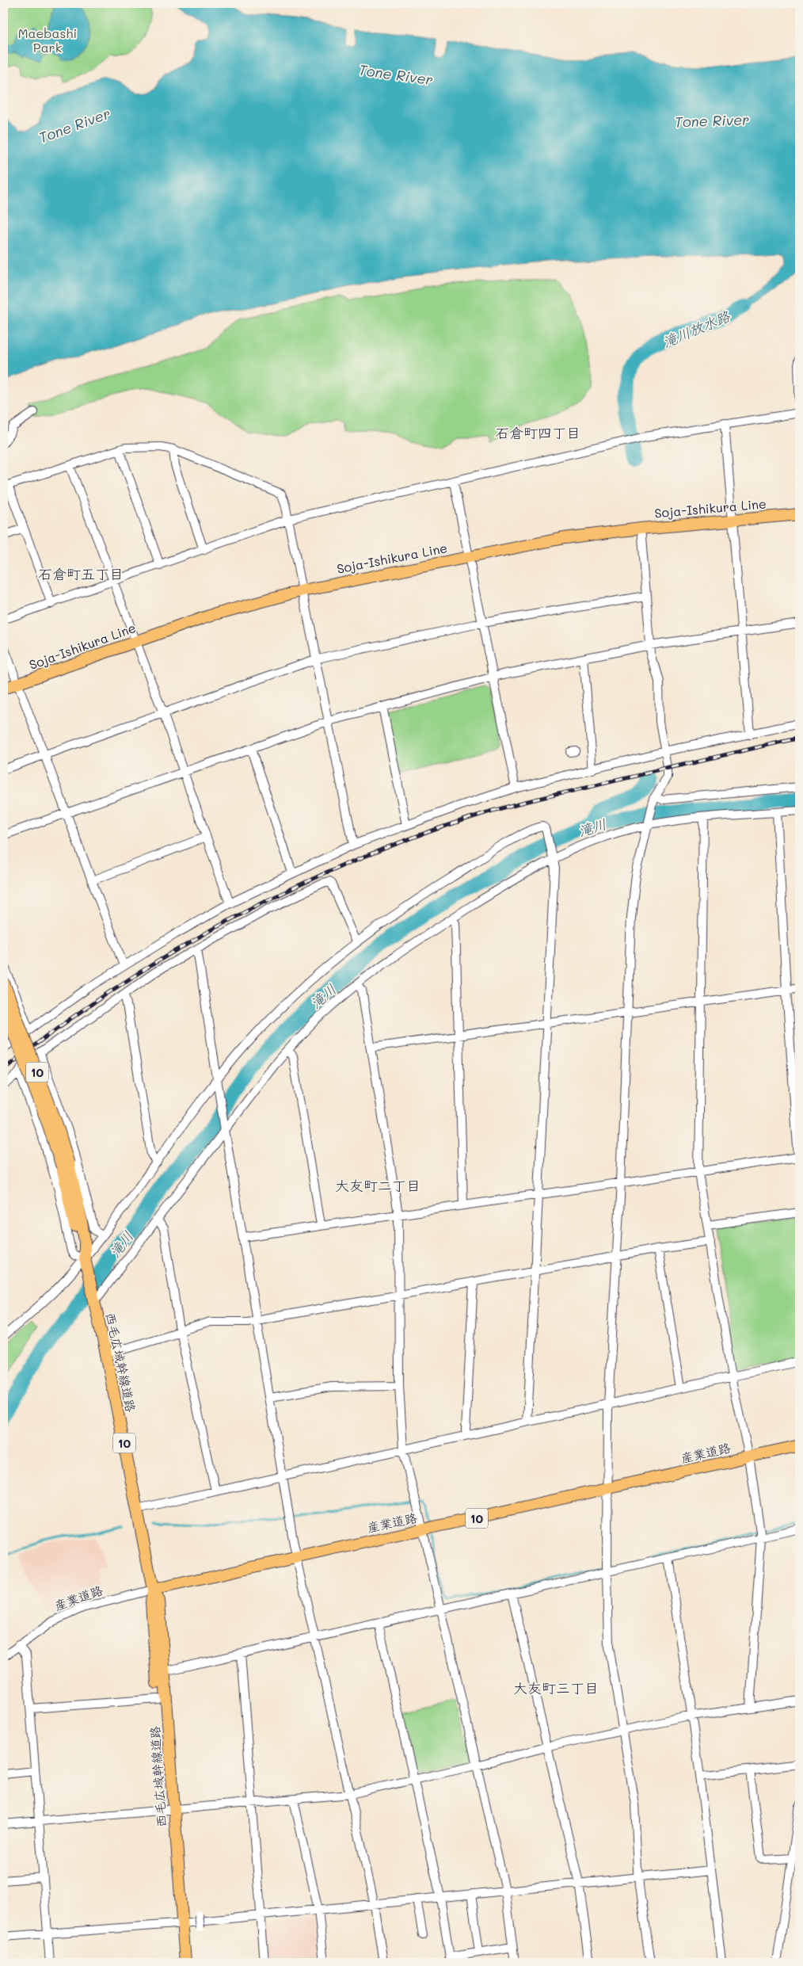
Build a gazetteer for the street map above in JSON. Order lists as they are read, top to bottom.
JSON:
{
  "streets": {
    "main road": [
      "Soja-Ishikura Line",
      "10",
      "西毛広域幹線道路",
      "産業道路"
    ]
  },
  "crossings": [
    ["西毛広域幹線道路", "産業道路"]
  ],
  "districts": [
    "石倉町四丁目",
    "石倉町五丁目",
    "大友町二丁目",
    "大友町三丁目"
  ],
  "water": ["Tone River", "滝川放水路", "滝川"],
  "parks": ["Maebashi Park"]
}
